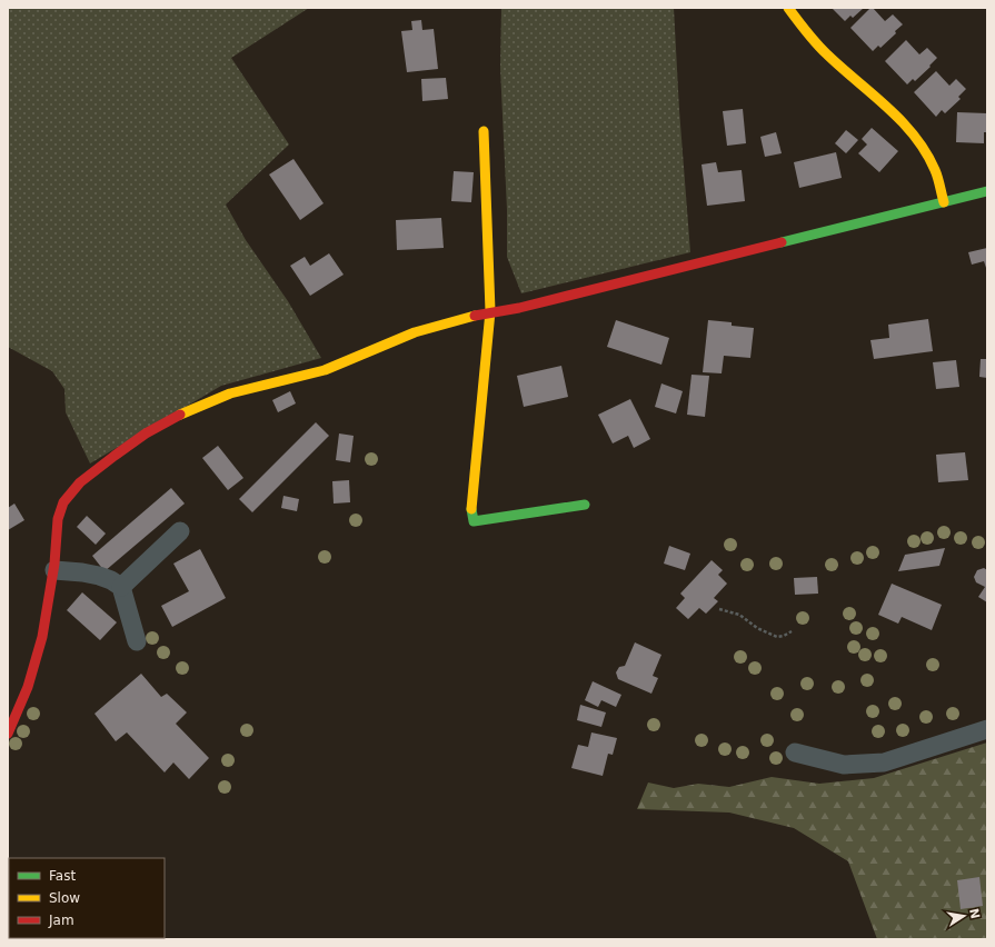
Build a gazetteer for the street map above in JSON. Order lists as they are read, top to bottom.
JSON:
{
  "legend": ["Fast", "Slow", "Jam"],
  "north": "right"
}
